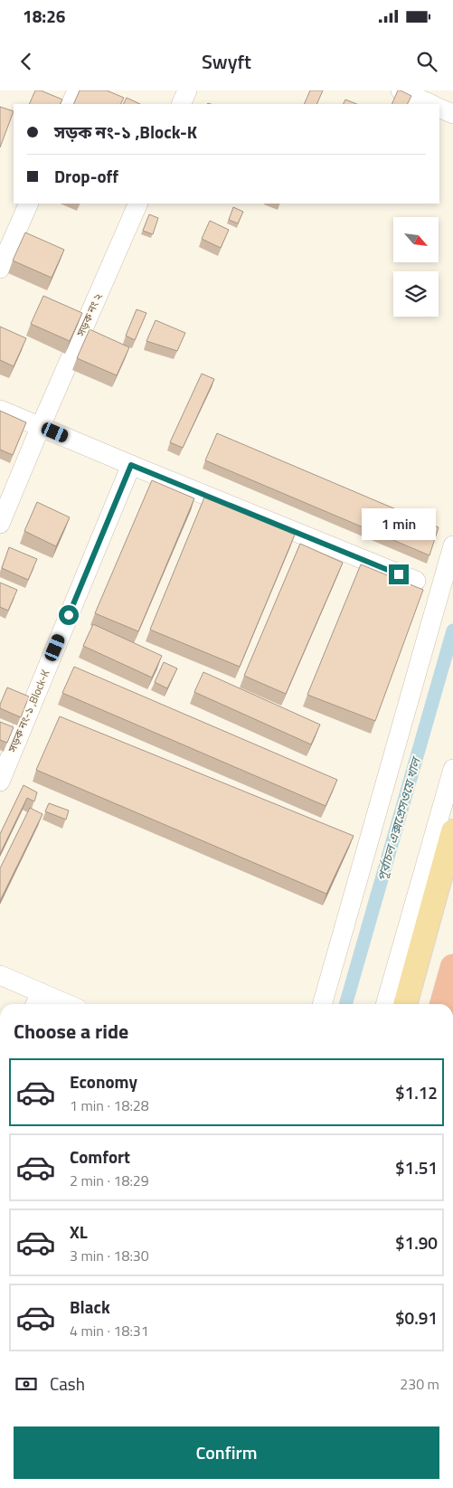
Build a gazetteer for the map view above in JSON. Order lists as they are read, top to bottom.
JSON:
{
  "streets": {
    "street": ["সড়ক নং ২", "সড়ক নং-১ ,Block-K"]
  },
  "water": ["পূর্বাচল এক্সপ্রেসওয়ে খাল"],
  "north": "bottom right",
  "page": {
    "status": "18:26",
    "header": "Swyft",
    "banner": ["সড়ক নং-১ ,Block-K", "Drop-off"],
    "bubble": "1 min",
    "heading": "Choose a ride",
    "list": [
      {
        "name": "Economy",
        "note": "1 min · 18:28",
        "value": "$1.12"
      },
      {
        "name": "Comfort",
        "note": "2 min · 18:29",
        "value": "$1.51"
      },
      {
        "name": "XL",
        "note": "3 min · 18:30",
        "value": "$1.90"
      },
      {
        "name": "Black",
        "note": "4 min · 18:31",
        "value": "$0.91"
      }
    ],
    "pay": ["Cash", "230 m"],
    "buttons": "Confirm"
  }
}
